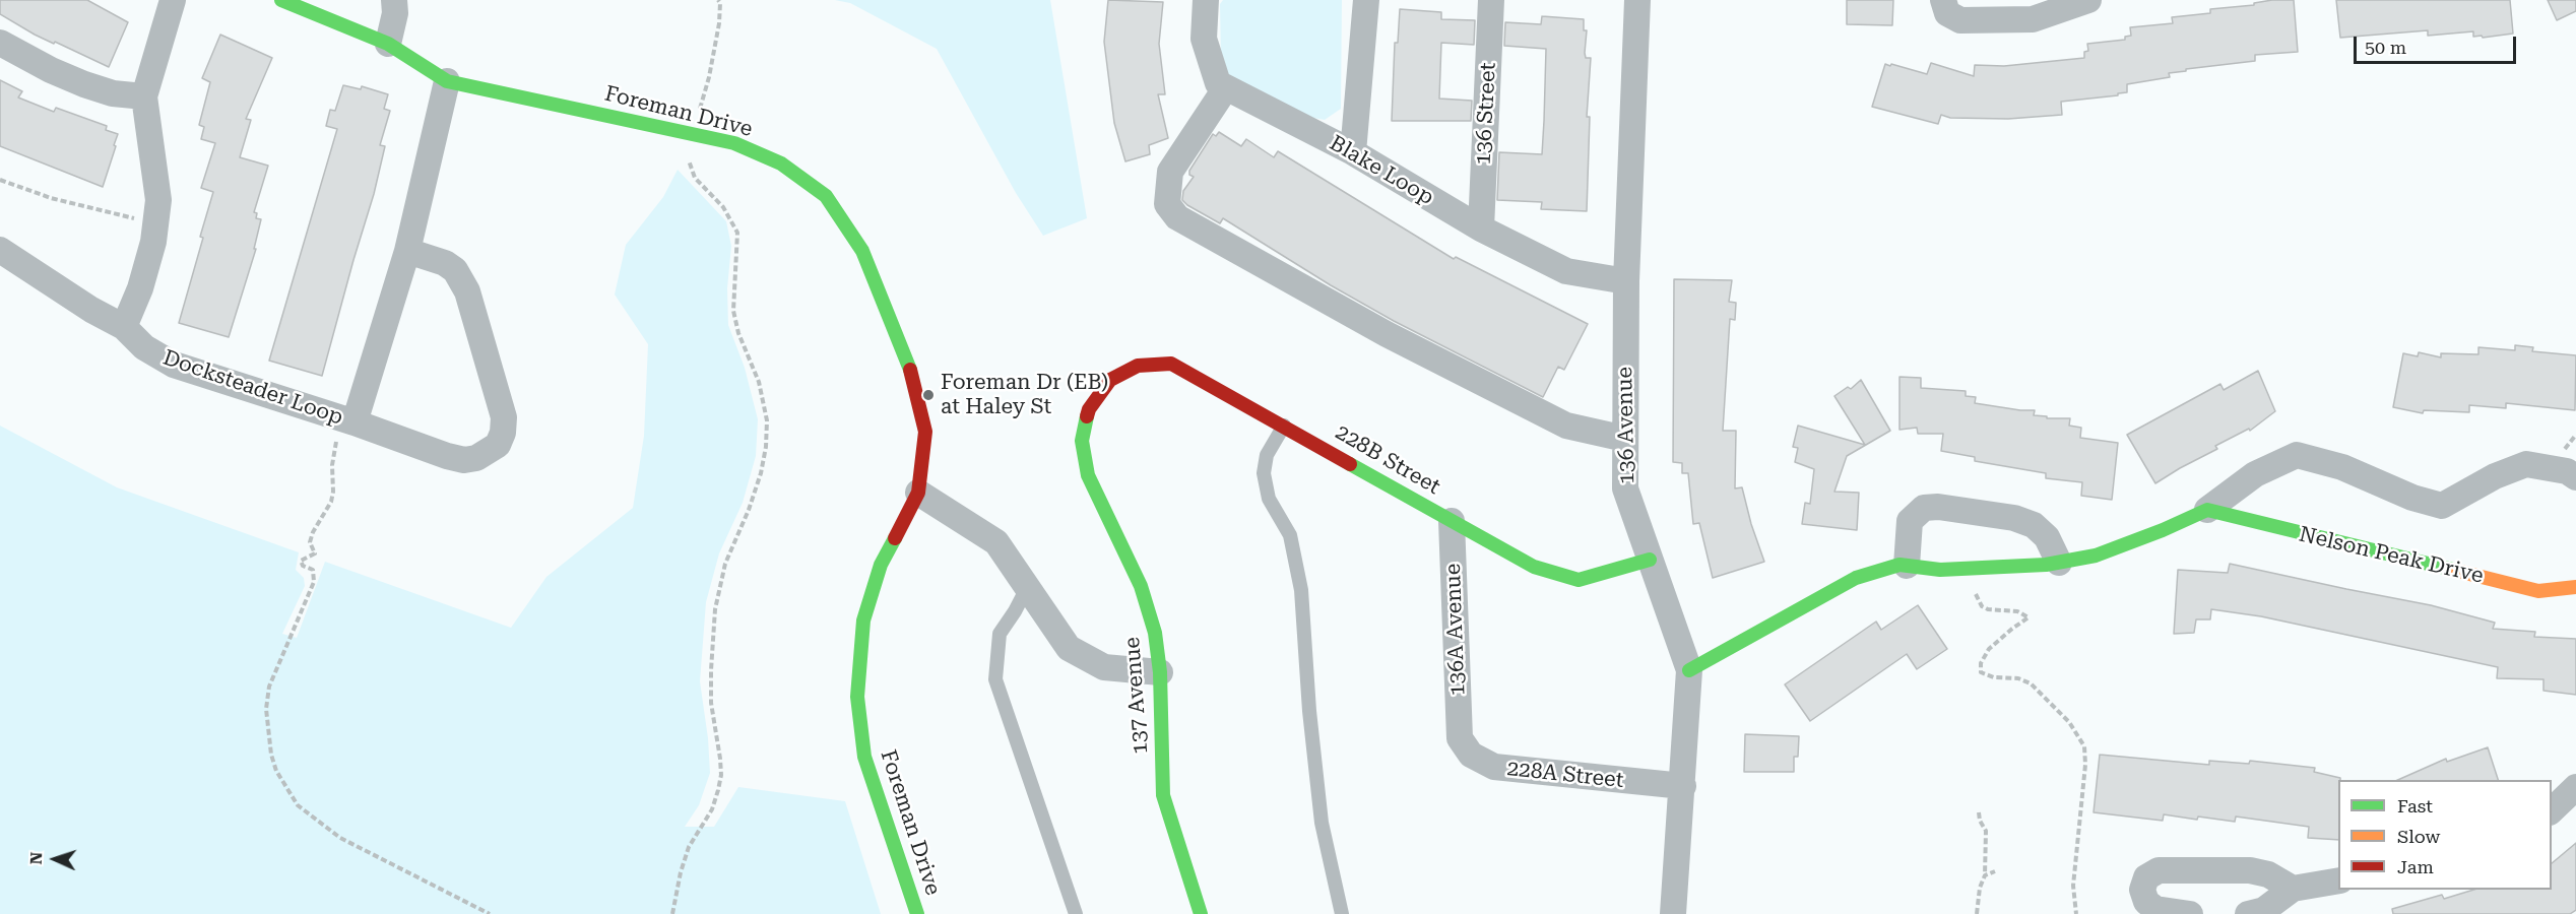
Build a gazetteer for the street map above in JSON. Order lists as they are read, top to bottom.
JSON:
{
  "streets": {
    "street": [
      "Foreman Drive",
      "136 Street",
      "Blake Loop",
      "Docksteader Loop",
      "136 Avenue",
      "228B Street",
      "Nelson Peak Drive",
      "136A Avenue",
      "137 Avenue",
      "228A Street"
    ]
  },
  "crossings": [
    ["136 Street", "Blake Loop"],
    ["Blake Loop", "136 Avenue"],
    ["136 Avenue", "228B Street"],
    ["136 Avenue", "228A Street"],
    ["228B Street", "136A Avenue"],
    ["228B Street", "137 Avenue"],
    ["136A Avenue", "228A Street"]
  ],
  "places": ["Foreman Dr (EB) at Haley St"],
  "legend": ["Fast", "Slow", "Jam"],
  "scale_bar": "50 m",
  "north": "left"
}
